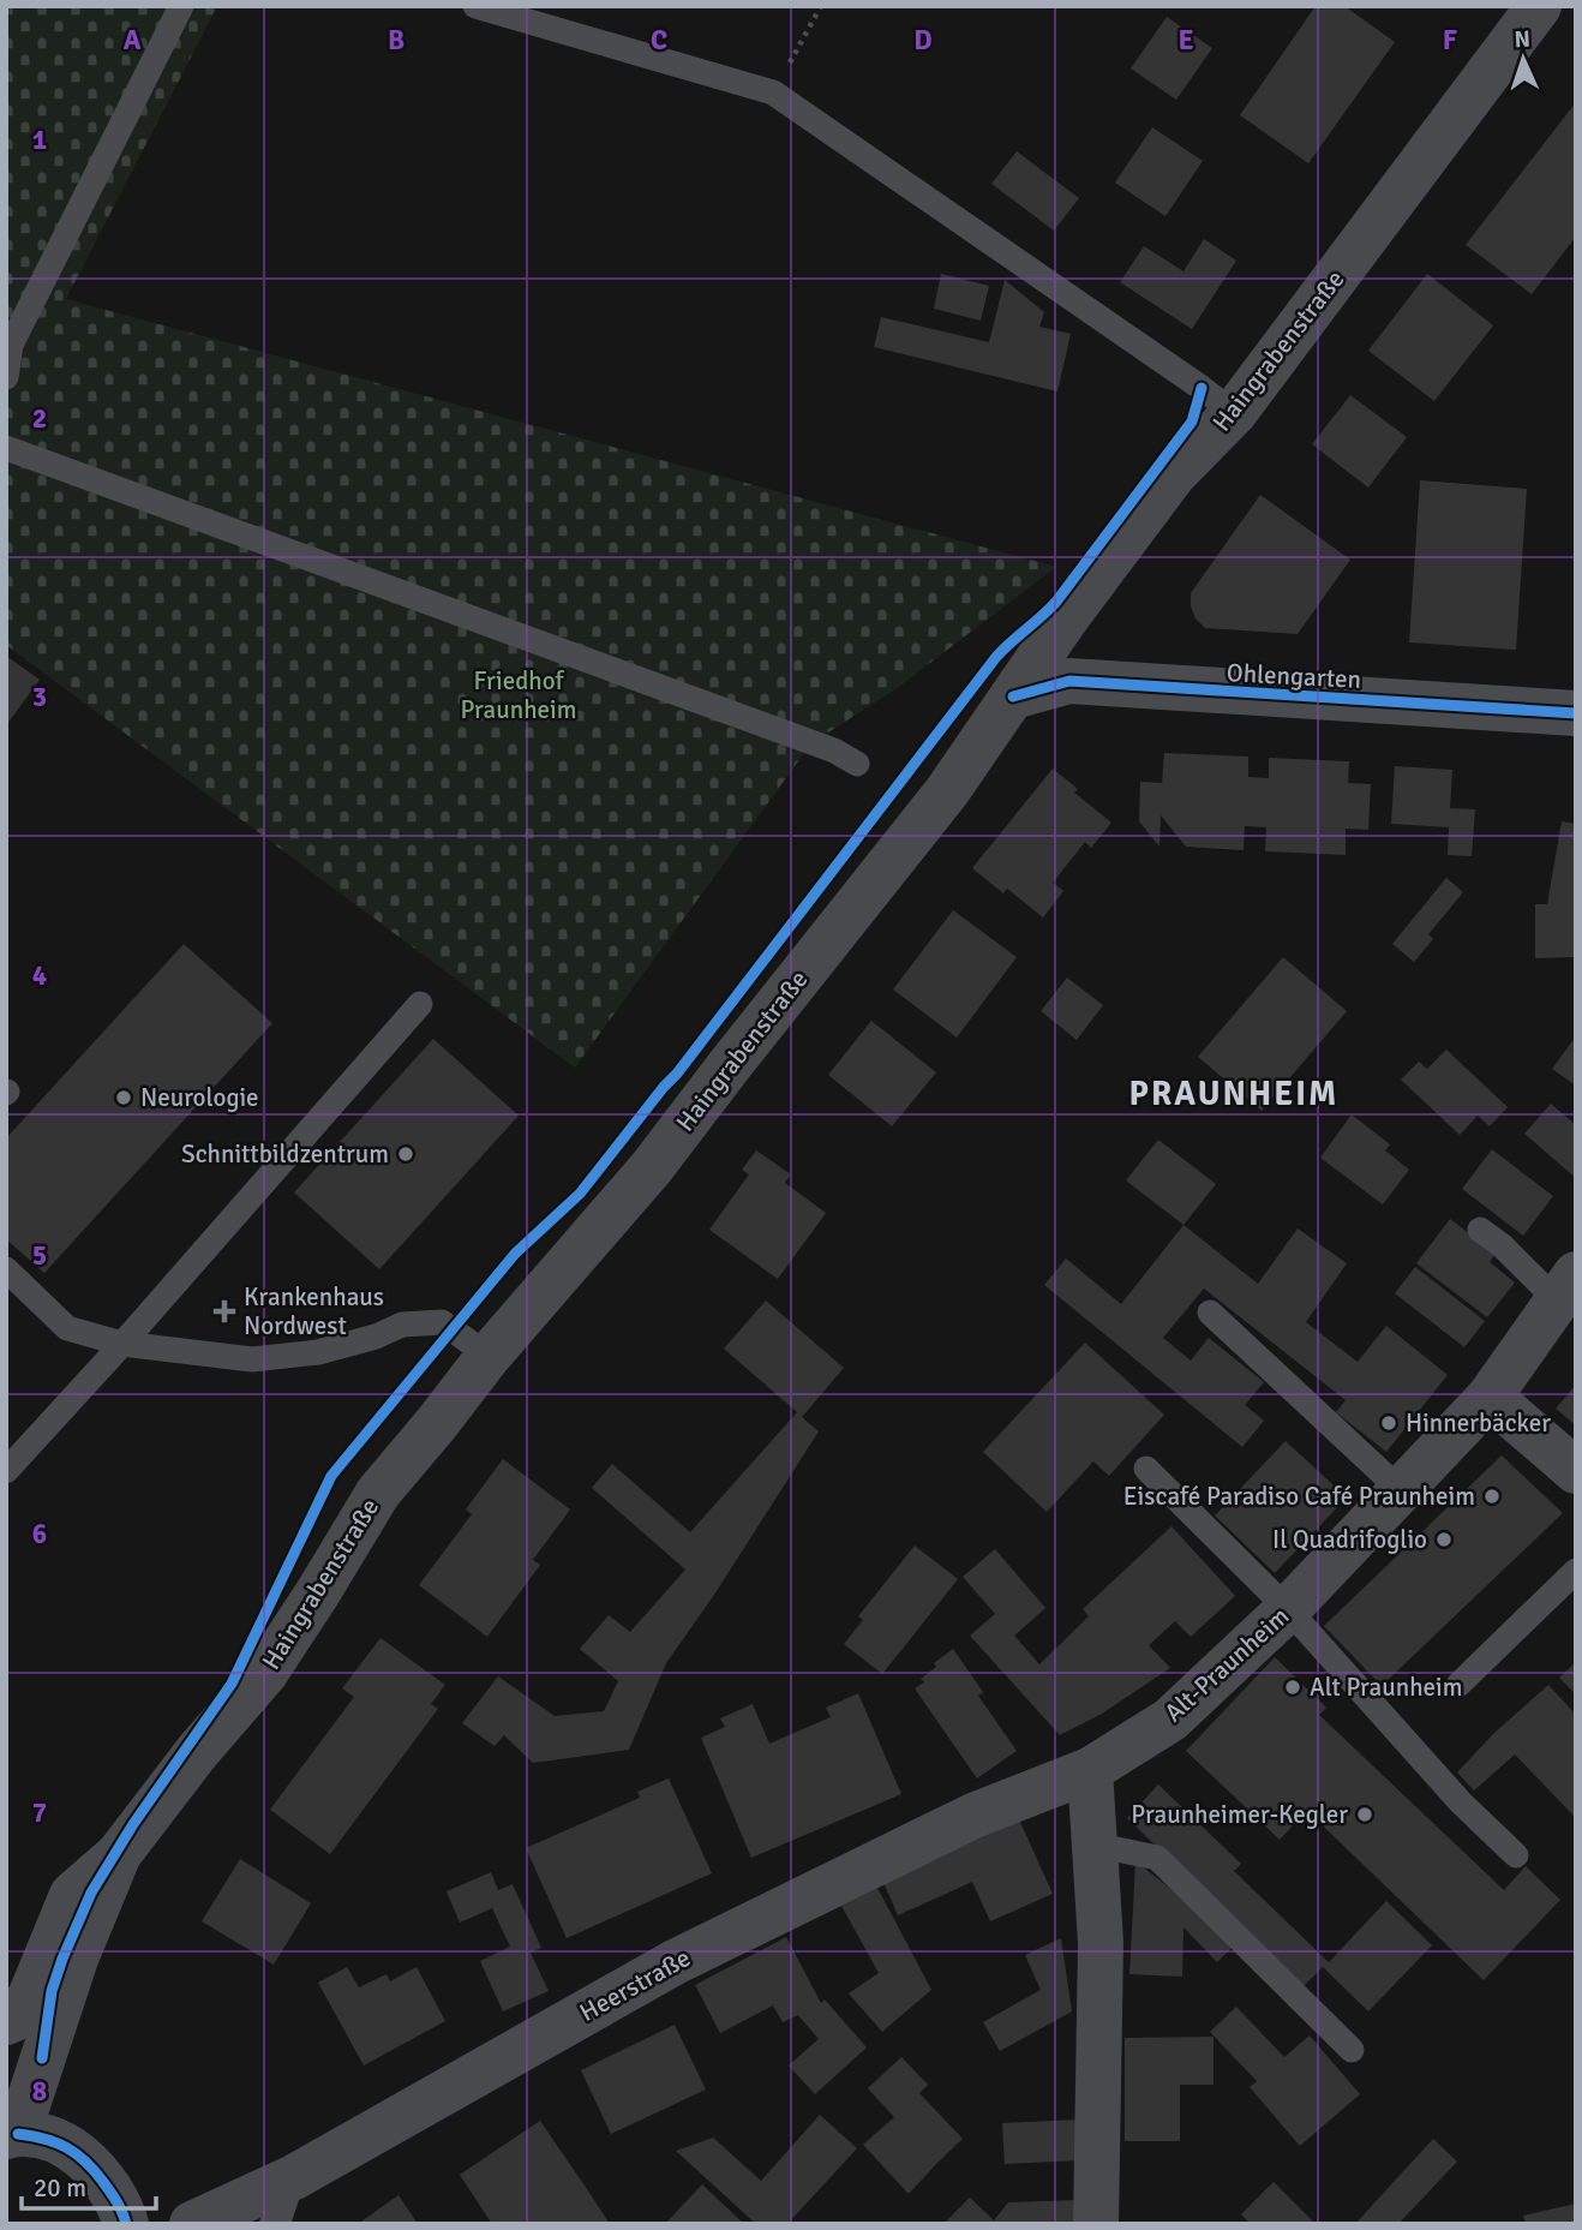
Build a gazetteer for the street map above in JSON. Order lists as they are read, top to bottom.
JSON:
{
  "streets": {
    "main road": ["Haingrabenstraße", "Alt-Praunheim", "Heerstraße"],
    "street": ["Ohlengarten"]
  },
  "crossings": [
    ["Haingrabenstraße", "Ohlengarten"],
    ["Alt-Praunheim", "Heerstraße"]
  ],
  "districts": ["PRAUNHEIM"],
  "parks": ["Friedhof Praunheim"],
  "places": {
    "other": [
      "Neurologie",
      "Schnittbildzentrum",
      "Hinnerbäcker",
      "Eiscafé Paradiso Café Praunheim",
      "Il Quadrifoglio",
      "Alt Praunheim",
      "Praunheimer-Kegler"
    ],
    "health": ["Krankenhaus Nordwest"]
  },
  "scale_bar": "20 m",
  "north": "top",
  "grid": {
    "columns": [
      "A",
      "B",
      "C",
      "D",
      "E",
      "F"
    ],
    "rows": [
      "1",
      "2",
      "3",
      "4",
      "5",
      "6",
      "7",
      "8"
    ]
  }
}
